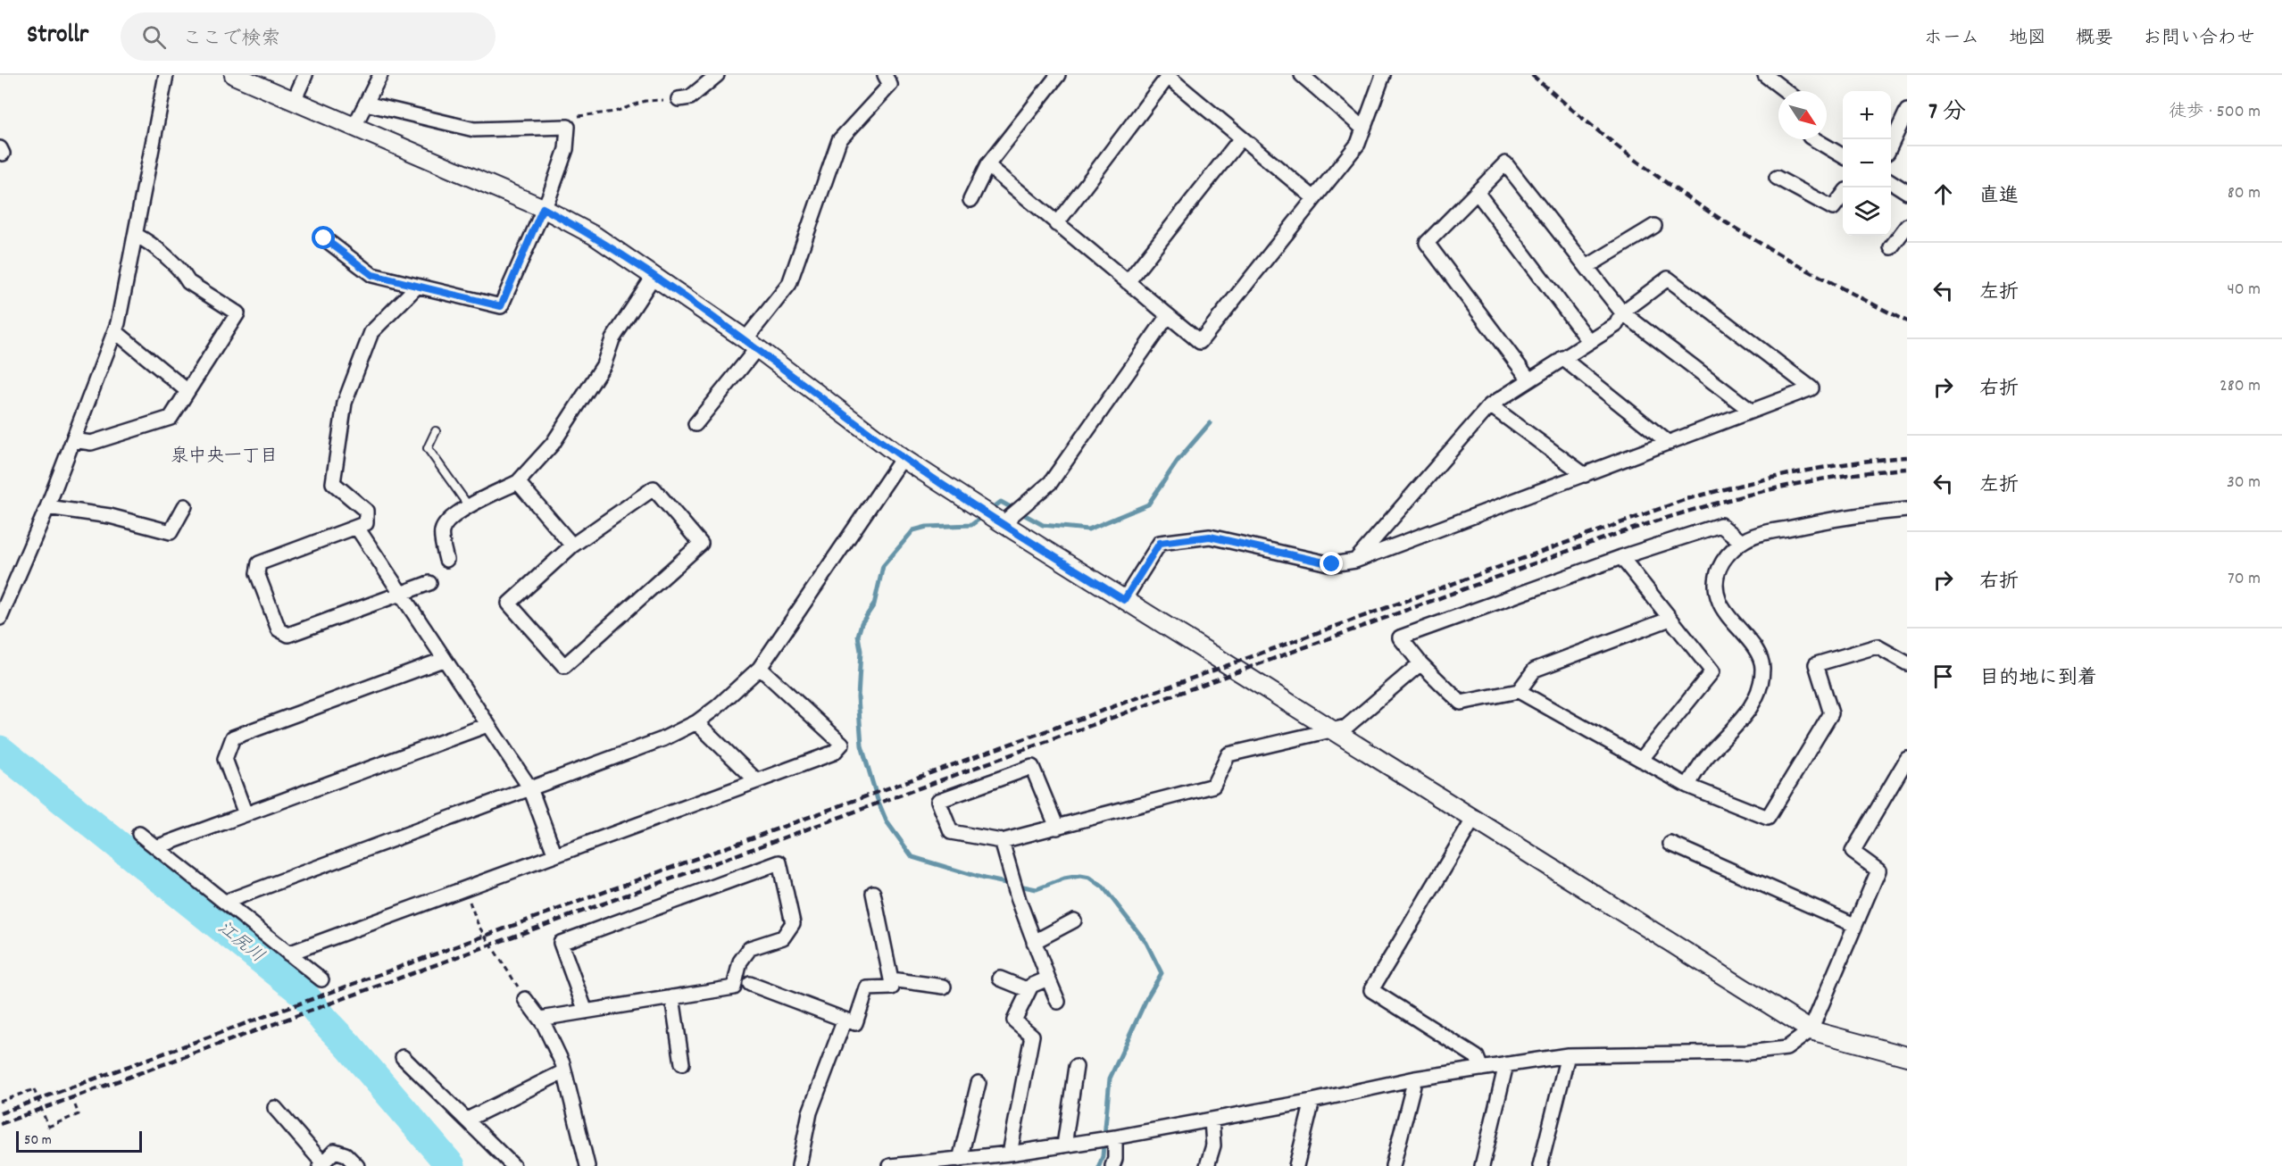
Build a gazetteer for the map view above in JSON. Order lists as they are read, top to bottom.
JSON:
{
  "districts": ["泉中央一丁目"],
  "water": ["江尻川"],
  "scale_bar": "50 m",
  "north": "bottom right",
  "page": {
    "header": "Strollr",
    "search": "ここで検索",
    "nav": [
      "ホーム",
      "地図",
      "概要",
      "お問い合わせ"
    ],
    "heading": ["7 分", "徒歩 · 500 m"],
    "map_buttons": ["+", "−"],
    "list": [
      ["直進", "80 m"],
      ["左折", "40 m"],
      ["右折", "280 m"],
      ["左折", "30 m"],
      ["右折", "70 m"],
      "目的地に到着"
    ],
    "scale": "50 m"
  }
}
